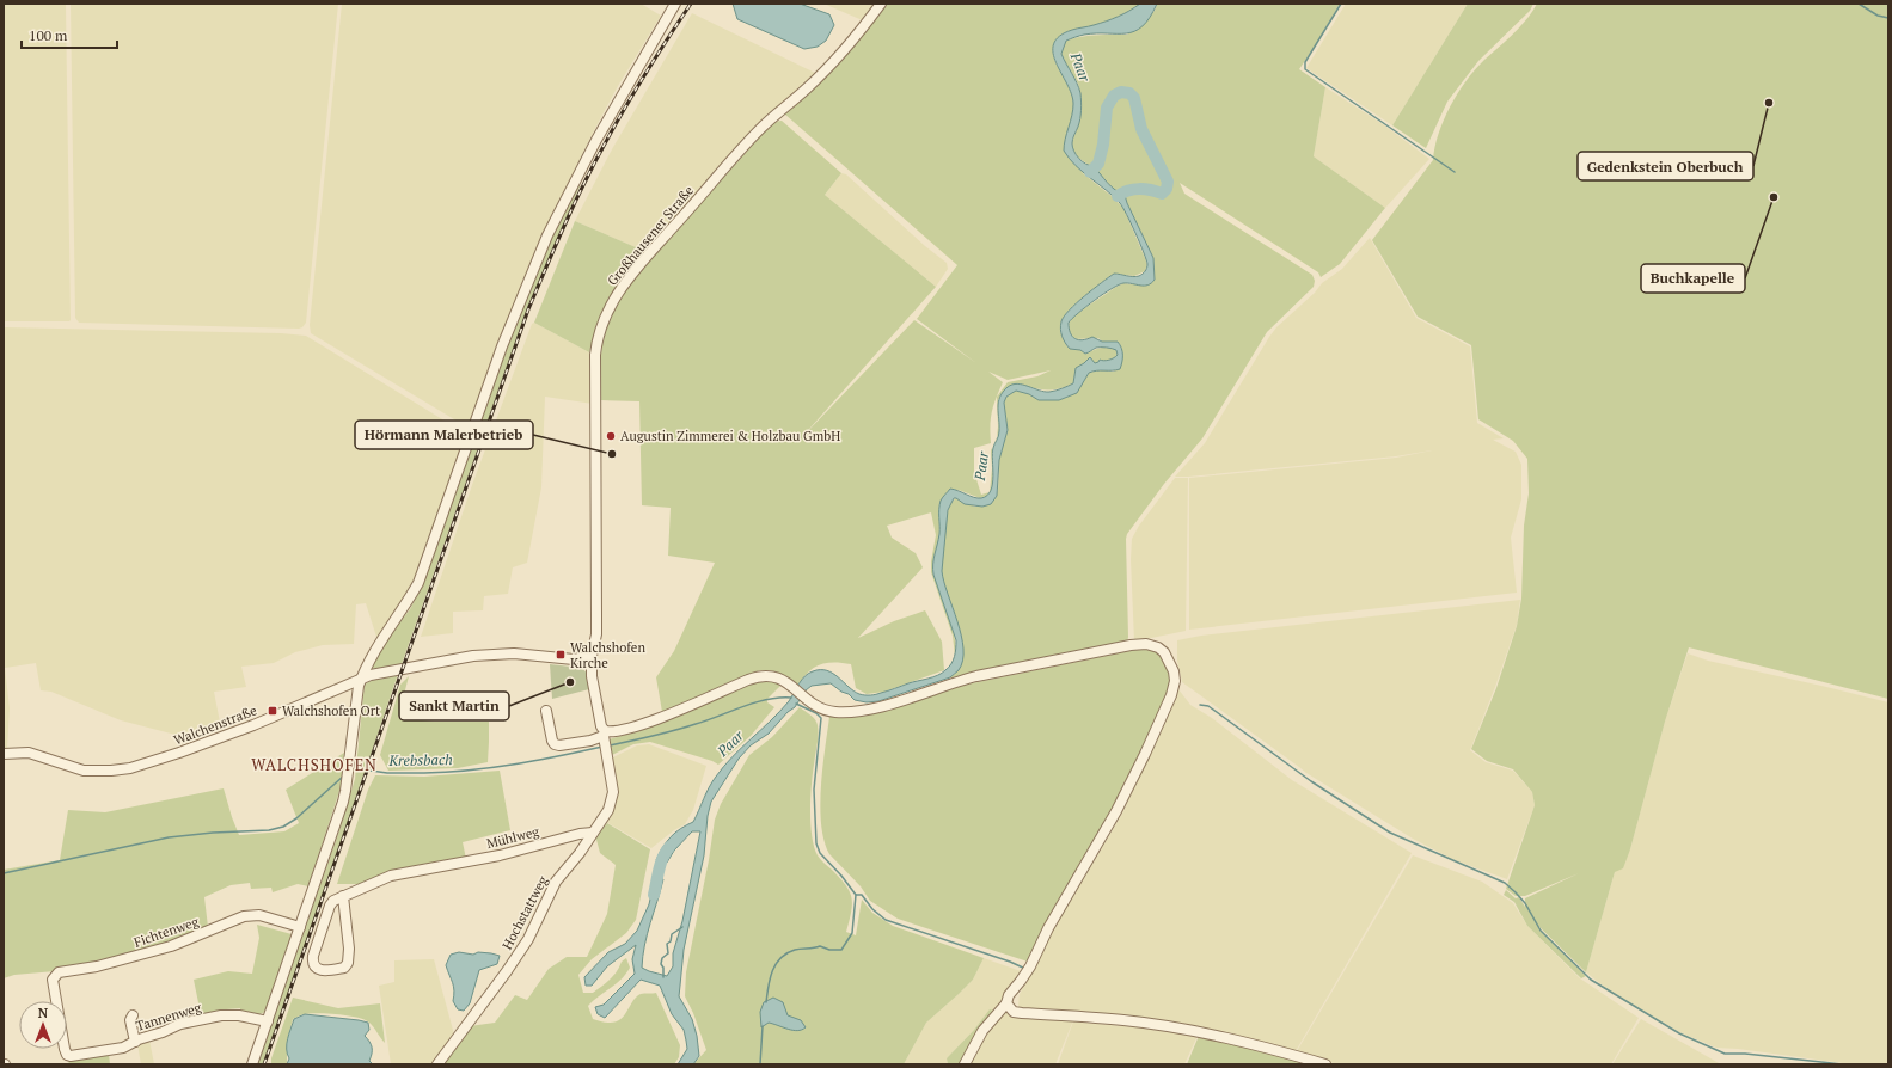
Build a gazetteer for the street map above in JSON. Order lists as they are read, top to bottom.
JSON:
{
  "streets": {
    "street": [
      "Großhausener Straße",
      "Walchenstraße",
      "Mühlweg",
      "Hochstattweg",
      "Fichtenweg",
      "Tannenweg"
    ]
  },
  "crossings": [
    ["Großhausener Straße", "Walchenstraße"],
    ["Mühlweg", "Hochstattweg"],
    ["Fichtenweg", "Tannenweg"]
  ],
  "districts": ["WALCHSHOFEN"],
  "water": ["Paar", "Krebsbach"],
  "places": {
    "other": [
      "Gedenkstein Oberbuch",
      "Buchkapelle",
      "Augustin Zimmerei & Holzbau GmbH",
      "Hörmann Malerbetrieb",
      "Sankt Martin"
    ],
    "transit": ["Walchshofen Kirche", "Walchshofen Ort"]
  },
  "scale_bar": "100 m",
  "north": "top"
}
